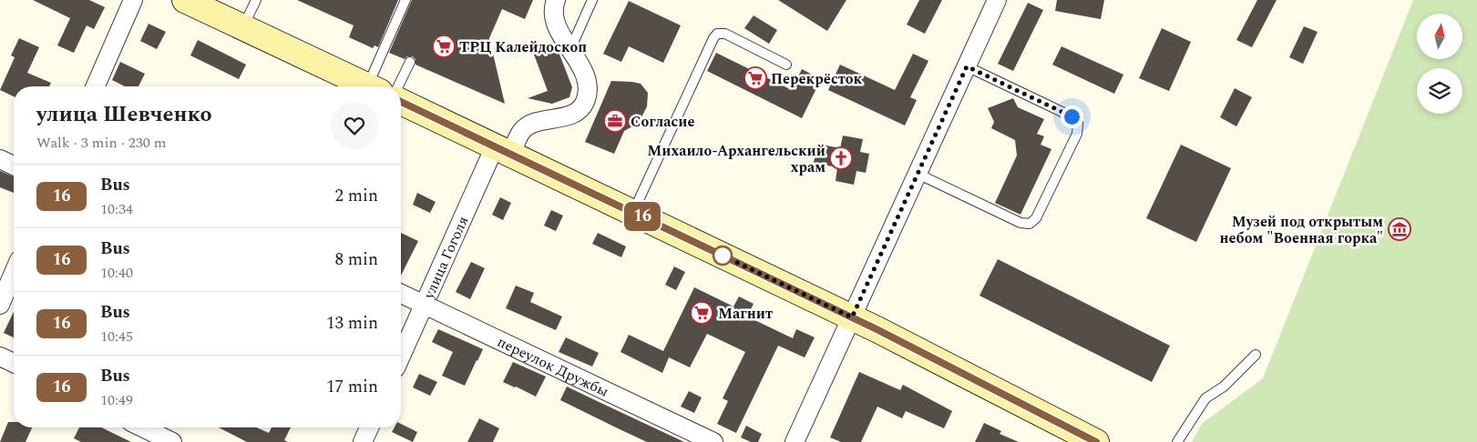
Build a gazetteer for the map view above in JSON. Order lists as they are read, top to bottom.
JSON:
{
  "streets": {
    "street": ["улица Гоголя", "переулок Дружбы"]
  },
  "crossings": [
    ["улица Гоголя", "переулок Дружбы"]
  ],
  "places": {
    "supermarket": ["ТРЦ Калейдоскоп", "Перекрёсток", "Магнит"],
    "office": ["Согласие"],
    "church": ["Михаило-Архангельский храм"],
    "museum": ["Музей под открытым небом \"Военная горка\""]
  },
  "lines": ["bus line 16"],
  "north": "top",
  "page": {
    "on_map": "16",
    "heading": ["улица Шевченко", "Walk · 3 min · 230 m"],
    "list": [
      {
        "mark": "16",
        "name": "Bus",
        "note": "10:34",
        "value": "2 min"
      },
      {
        "mark": "16",
        "name": "Bus",
        "note": "10:40",
        "value": "8 min"
      },
      {
        "mark": "16",
        "name": "Bus",
        "note": "10:45",
        "value": "13 min"
      },
      {
        "mark": "16",
        "name": "Bus",
        "note": "10:49",
        "value": "17 min"
      }
    ]
  }
}
